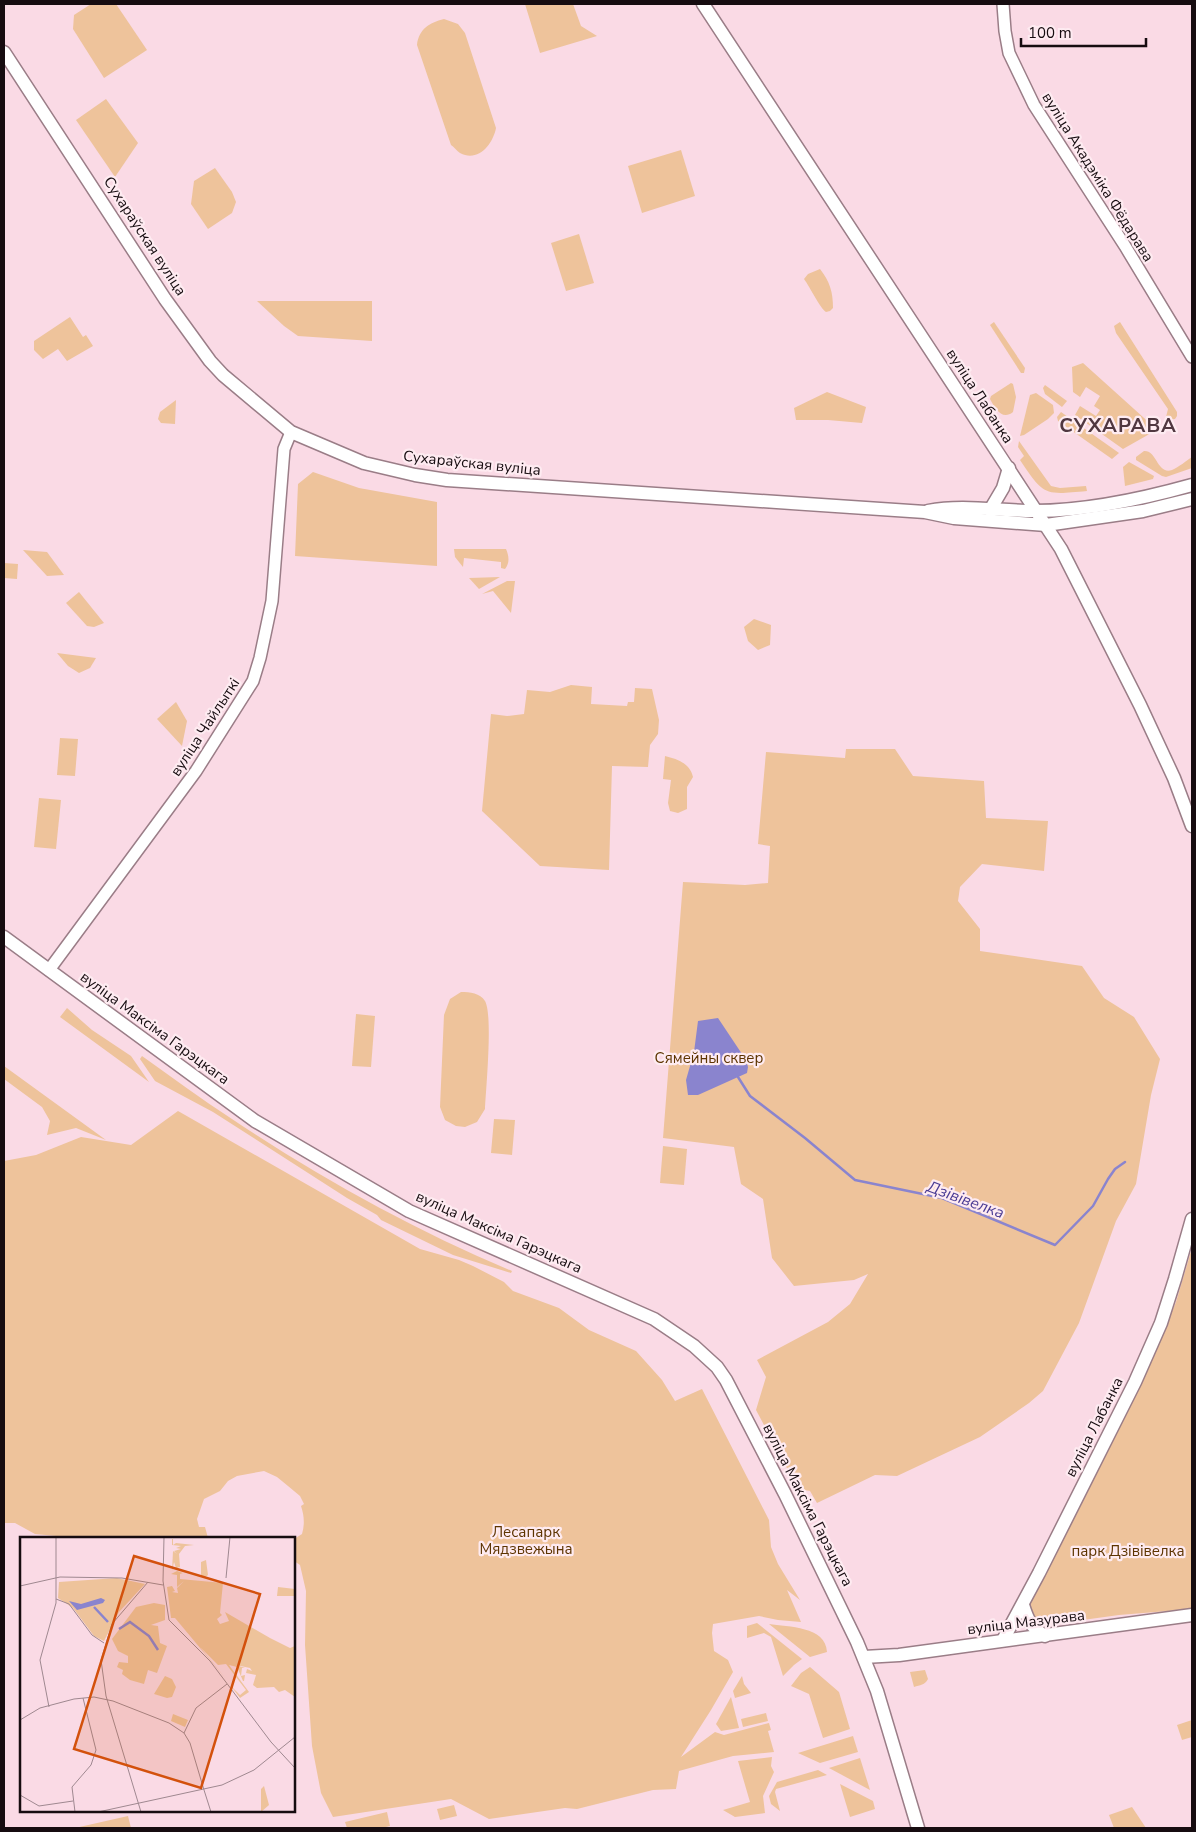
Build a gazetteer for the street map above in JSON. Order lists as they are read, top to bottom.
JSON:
{
  "streets": {
    "main road": [
      "Сухараўская вуліца",
      "вуліца Лабанка",
      "вуліца Максіма Гарэцкага",
      "вуліца Мазурава"
    ],
    "street": ["вуліца Акадэміка Фёдарава", "вуліца Чайлыткі"]
  },
  "crossings": [
    ["Сухараўская вуліца", "вуліца Лабанка"],
    ["Сухараўская вуліца", "вуліца Чайлыткі"],
    ["вуліца Лабанка", "вуліца Мазурава"],
    ["вуліца Чайлыткі", "вуліца Максіма Гарэцкага"],
    ["вуліца Максіма Гарэцкага", "вуліца Мазурава"]
  ],
  "districts": ["СУХАРАВА"],
  "water": ["Дзівівелка"],
  "parks": ["Сямейны сквер", "Лесапарк Мядзвежына", "парк Дзівівелка"],
  "scale_bar": "100 m"
}
